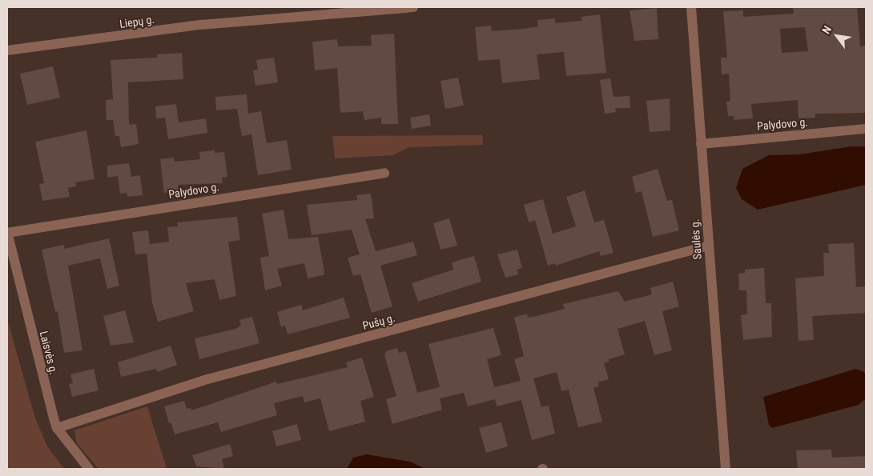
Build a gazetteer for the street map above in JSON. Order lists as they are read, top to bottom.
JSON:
{
  "streets": {
    "street": [
      "Liepų g.",
      "Palydovo g.",
      "Saulės g.",
      "Pušų g.",
      "Laisvės g."
    ]
  },
  "crossings": [
    ["Palydovo g.", "Saulės g."],
    ["Palydovo g.", "Laisvės g."],
    ["Saulės g.", "Pušų g."],
    ["Pušų g.", "Laisvės g."]
  ],
  "north": "top left"
}
